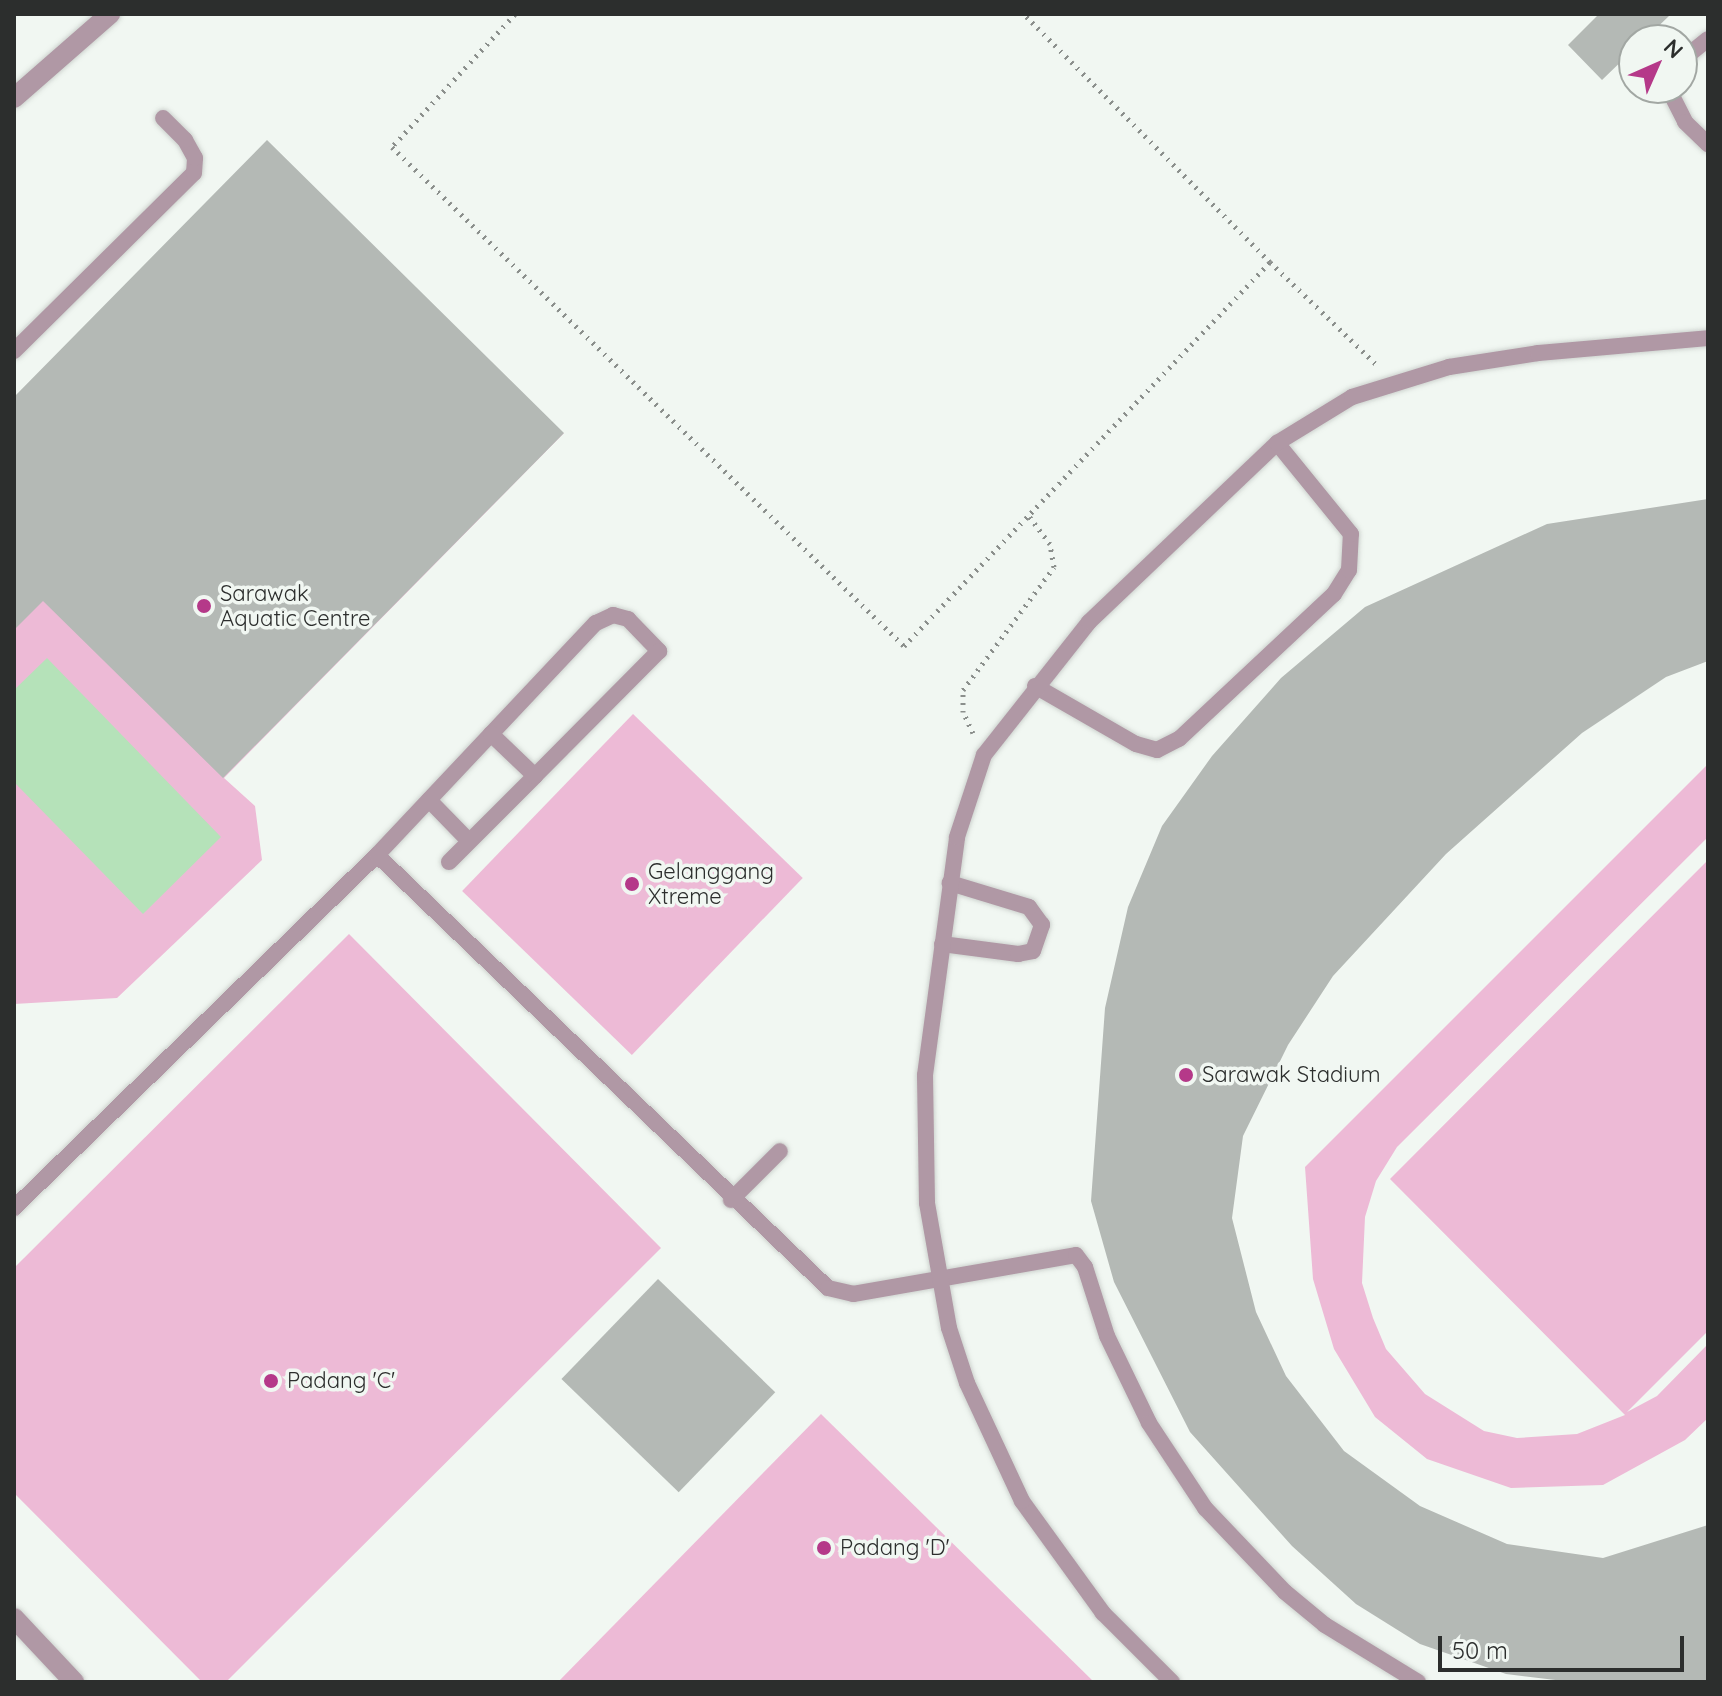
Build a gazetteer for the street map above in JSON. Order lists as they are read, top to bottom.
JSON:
{
  "places": [
    "Sarawak Aquatic Centre",
    "Gelanggang Xtreme",
    "Sarawak Stadium",
    "Padang 'C'",
    "Padang 'D'"
  ],
  "scale_bar": "50 m",
  "north": "top right"
}
